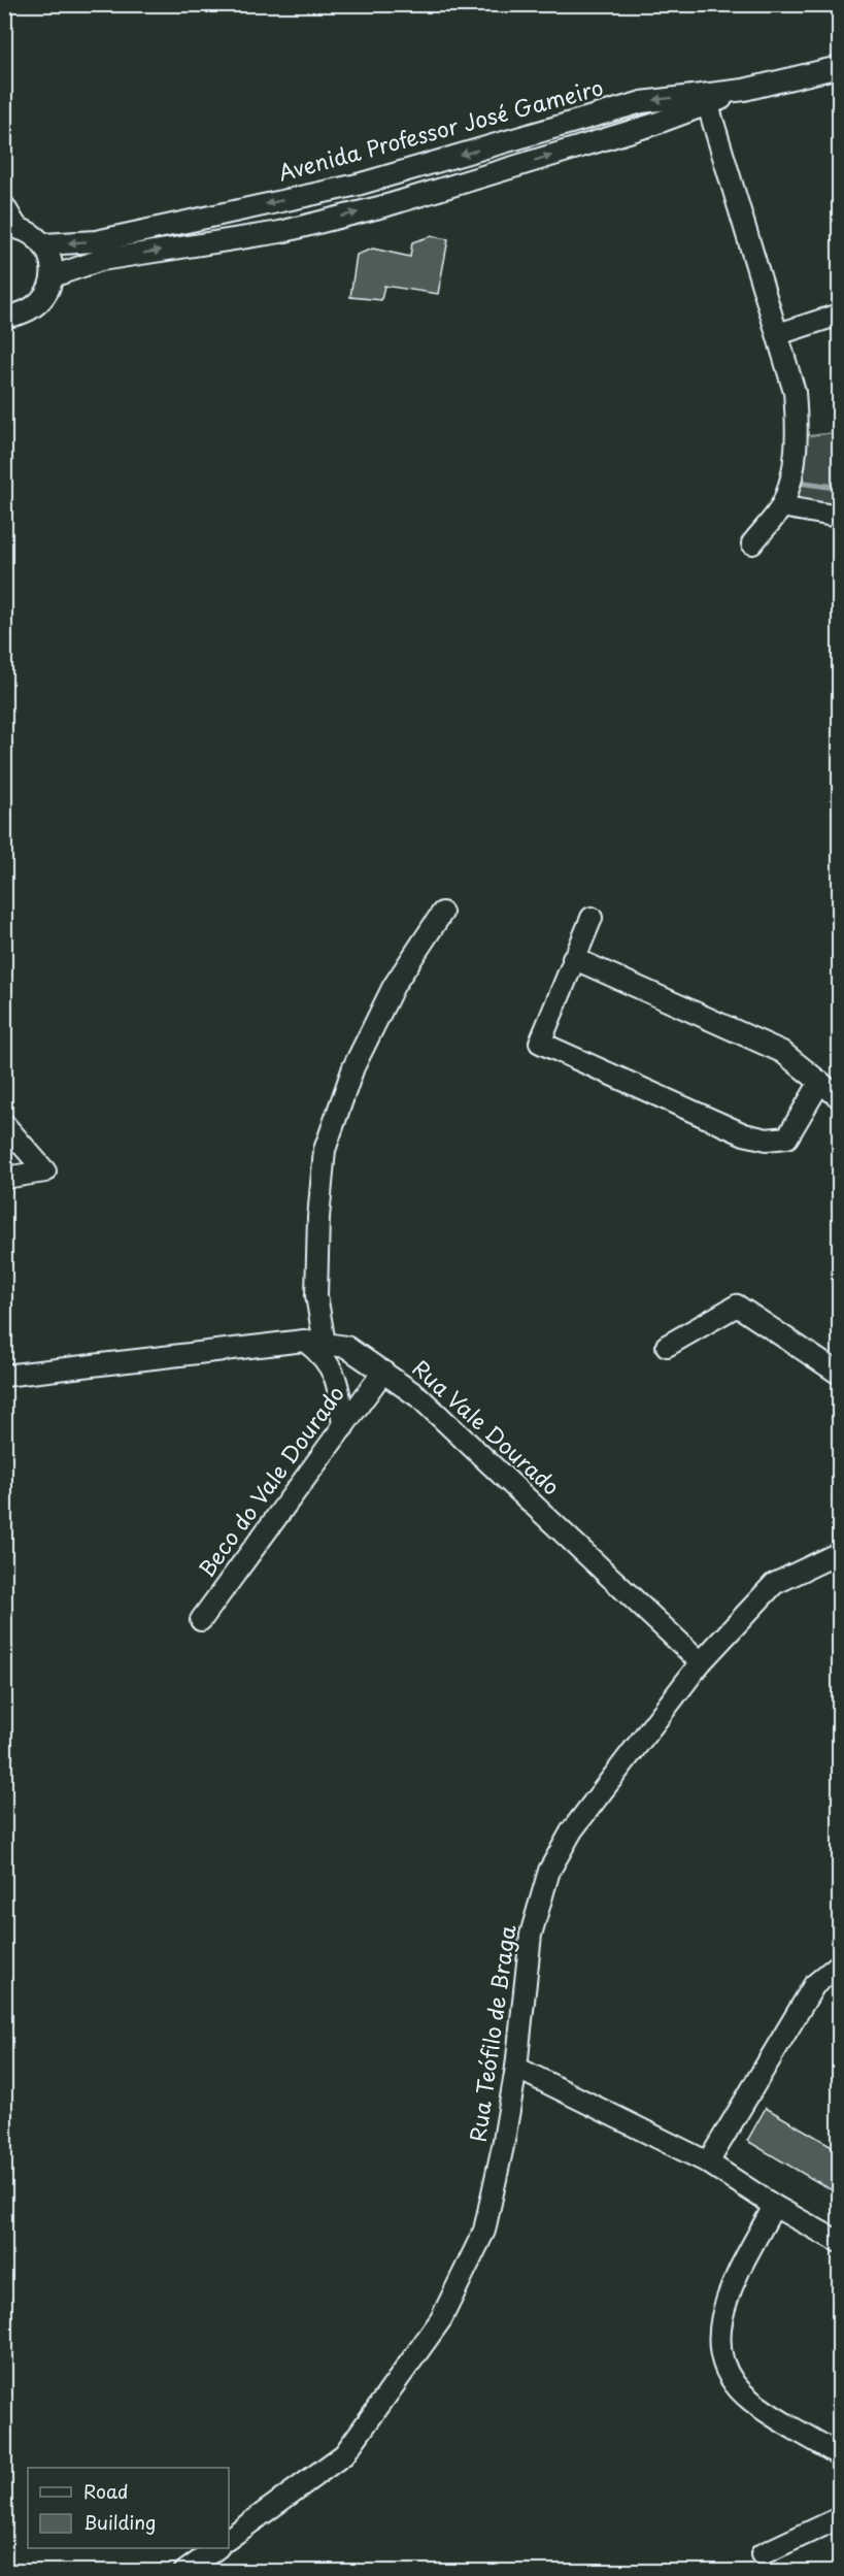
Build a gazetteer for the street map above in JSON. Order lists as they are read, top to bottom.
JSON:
{
  "streets": {
    "street": [
      "Avenida Professor José Gameiro",
      "Rua Vale Dourado",
      "Beco do Vale Dourado",
      "Rua Teófilo de Braga"
    ]
  },
  "crossings": [
    ["Rua Vale Dourado", "Beco do Vale Dourado"],
    ["Rua Vale Dourado", "Rua Teófilo de Braga"]
  ],
  "legend": ["Road", "Building"]
}
